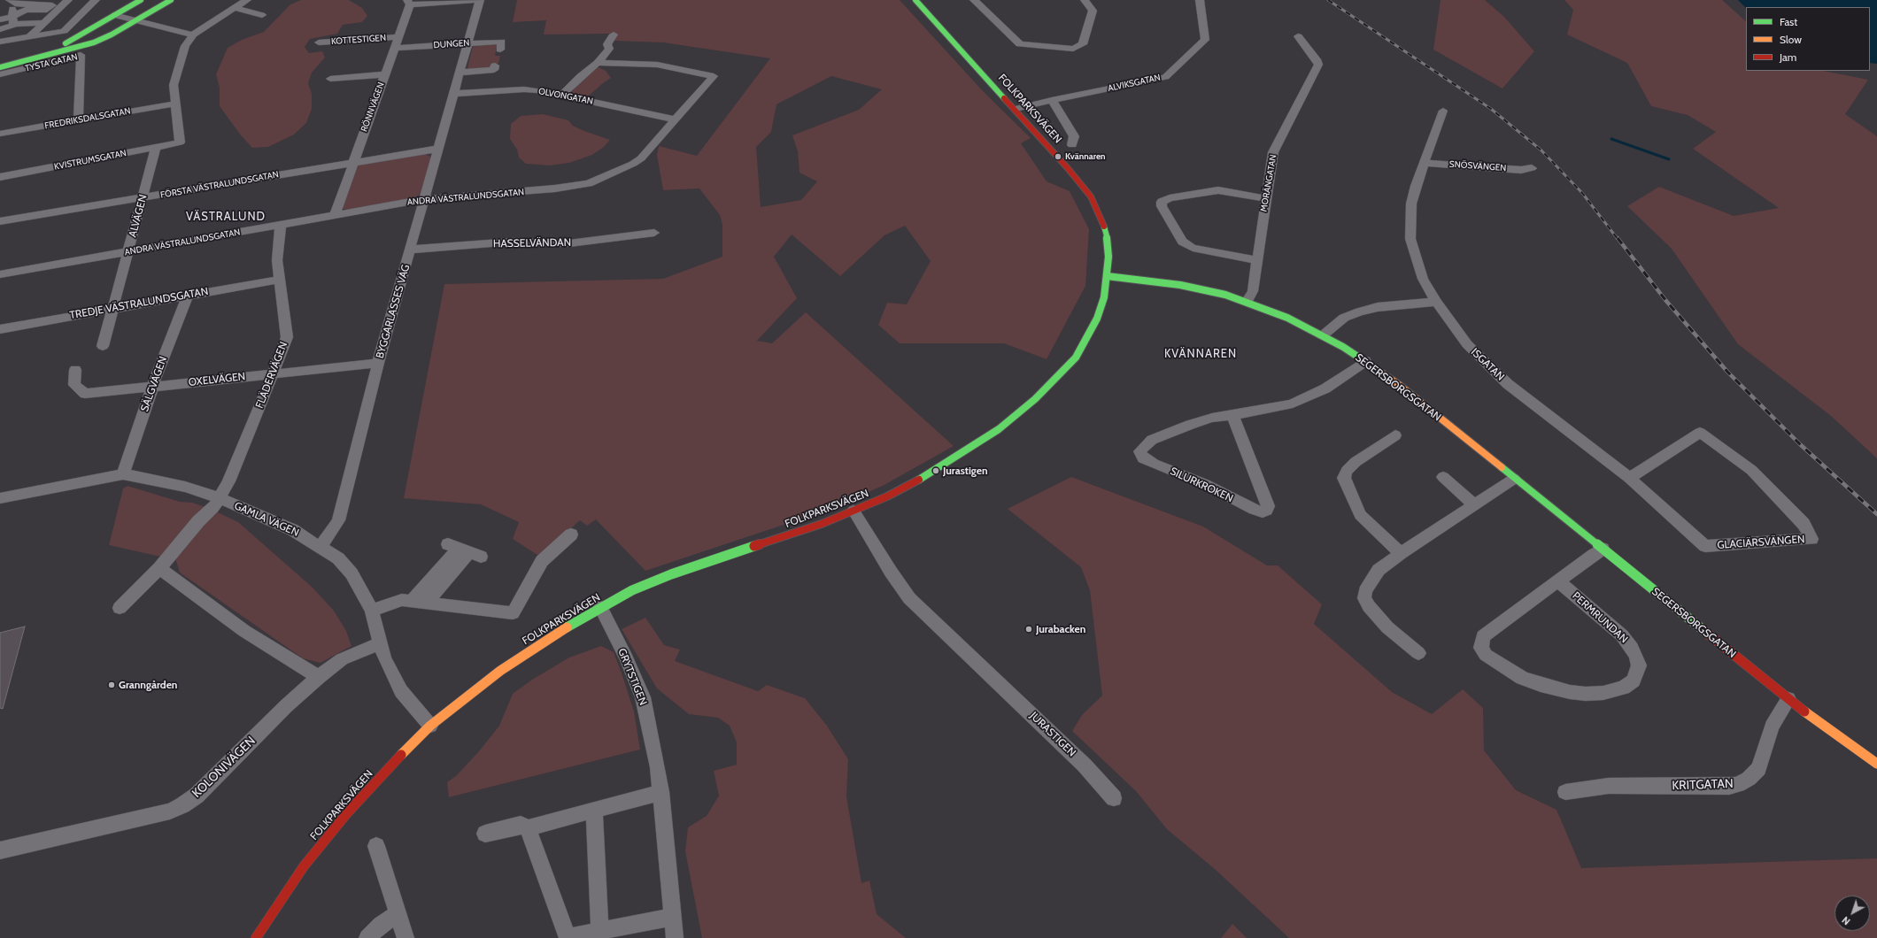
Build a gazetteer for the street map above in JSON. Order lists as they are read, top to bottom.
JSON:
{
  "streets": {
    "main road": ["FOLKPARKSVÄGEN", "SEGERSBORGSGATAN"],
    "street": [
      "KOTTESTIGEN",
      "DUNGEN",
      "TYSTA GATAN",
      "ALVIKSGATAN",
      "OLVONGATAN",
      "RÖNNVÄGEN",
      "FREDRIKSDALSGATAN",
      "KVISTRUMSGATAN",
      "SNÖSVÄNGEN",
      "MORÄNGATAN",
      "FÖRSTA VÄSTRALUNDSGATAN",
      "ANDRA VÄSTRALUNDSGATAN",
      "ALVÄGEN",
      "HASSELVÄNDAN",
      "TREDJE VÄSTRALUNDSGATAN",
      "BYGGARLASSES VÄG",
      "ISGATAN",
      "FLÄDERVÄGEN",
      "OXELVÄGEN",
      "SÄLGVÄGEN",
      "SILURKROKEN",
      "GAMLA VÄGEN",
      "GLACIÄRSVÄNGEN",
      "PERMRUNDAN",
      "GRYTSTIGEN",
      "JURASTIGEN",
      "KOLONIVÄGEN",
      "KRITGATAN"
    ]
  },
  "crossings": [
    ["KOTTESTIGEN", "RÖNNVÄGEN"],
    ["DUNGEN", "RÖNNVÄGEN"],
    ["DUNGEN", "BYGGARLASSES VÄG"],
    ["TYSTA GATAN", "FREDRIKSDALSGATAN"],
    ["ALVIKSGATAN", "FOLKPARKSVÄGEN"],
    ["OLVONGATAN", "ANDRA VÄSTRALUNDSGATAN"],
    ["OLVONGATAN", "BYGGARLASSES VÄG"],
    ["RÖNNVÄGEN", "FÖRSTA VÄSTRALUNDSGATAN"],
    ["RÖNNVÄGEN", "ANDRA VÄSTRALUNDSGATAN"],
    ["FOLKPARKSVÄGEN", "SEGERSBORGSGATAN"],
    ["FOLKPARKSVÄGEN", "GAMLA VÄGEN"],
    ["FOLKPARKSVÄGEN", "GRYTSTIGEN"],
    ["FOLKPARKSVÄGEN", "JURASTIGEN"],
    ["FREDRIKSDALSGATAN", "KVISTRUMSGATAN"],
    ["KVISTRUMSGATAN", "ALVÄGEN"],
    ["SNÖSVÄNGEN", "ISGATAN"],
    ["MORÄNGATAN", "SEGERSBORGSGATAN"],
    ["FÖRSTA VÄSTRALUNDSGATAN", "ALVÄGEN"],
    ["FÖRSTA VÄSTRALUNDSGATAN", "BYGGARLASSES VÄG"],
    ["ANDRA VÄSTRALUNDSGATAN", "ALVÄGEN"],
    ["ANDRA VÄSTRALUNDSGATAN", "BYGGARLASSES VÄG"],
    ["ANDRA VÄSTRALUNDSGATAN", "FLÄDERVÄGEN"],
    ["ALVÄGEN", "TREDJE VÄSTRALUNDSGATAN"],
    ["HASSELVÄNDAN", "BYGGARLASSES VÄG"],
    ["TREDJE VÄSTRALUNDSGATAN", "FLÄDERVÄGEN"],
    ["TREDJE VÄSTRALUNDSGATAN", "SÄLGVÄGEN"],
    ["BYGGARLASSES VÄG", "OXELVÄGEN"],
    ["BYGGARLASSES VÄG", "GAMLA VÄGEN"],
    ["ISGATAN", "GLACIÄRSVÄNGEN"],
    ["FLÄDERVÄGEN", "OXELVÄGEN"],
    ["FLÄDERVÄGEN", "GAMLA VÄGEN"],
    ["OXELVÄGEN", "SÄLGVÄGEN"],
    ["SÄLGVÄGEN", "GAMLA VÄGEN"],
    ["SEGERSBORGSGATAN", "SILURKROKEN"],
    ["SEGERSBORGSGATAN", "PERMRUNDAN"],
    ["SEGERSBORGSGATAN", "KRITGATAN"],
    ["GAMLA VÄGEN", "KOLONIVÄGEN"]
  ],
  "districts": ["VÄSTRALUND", "KVÄNNAREN"],
  "places": [
    "Kvännaren",
    "Jurastigen",
    "Jurabacken",
    "Granngården"
  ],
  "legend": ["Fast", "Slow", "Jam"],
  "north": "bottom left"
}
